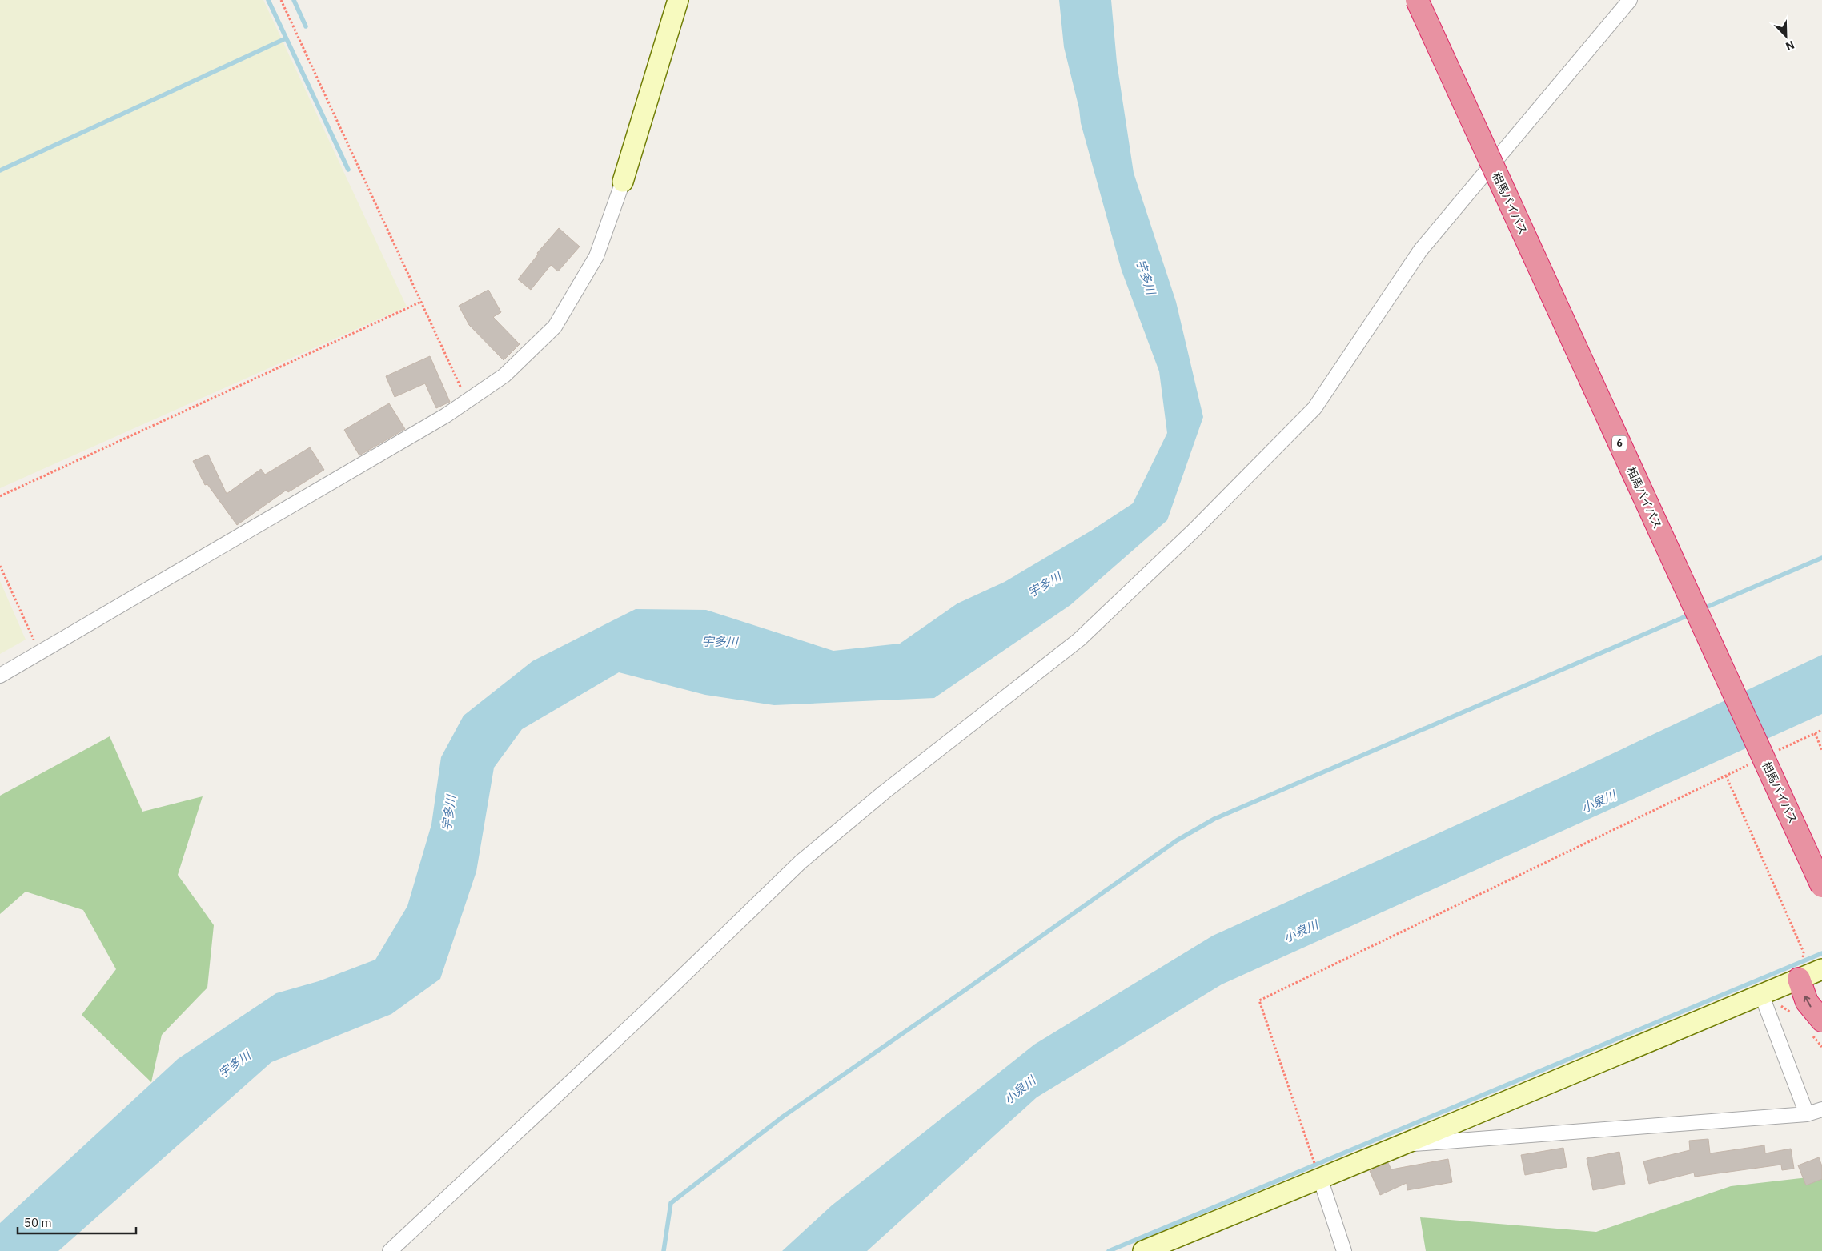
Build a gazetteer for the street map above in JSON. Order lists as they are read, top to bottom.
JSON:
{
  "streets": {
    "highway": ["相馬バイパス", "6"]
  },
  "water": ["宇多川", "小泉川"],
  "scale_bar": "50 m",
  "north": "bottom right"
}
